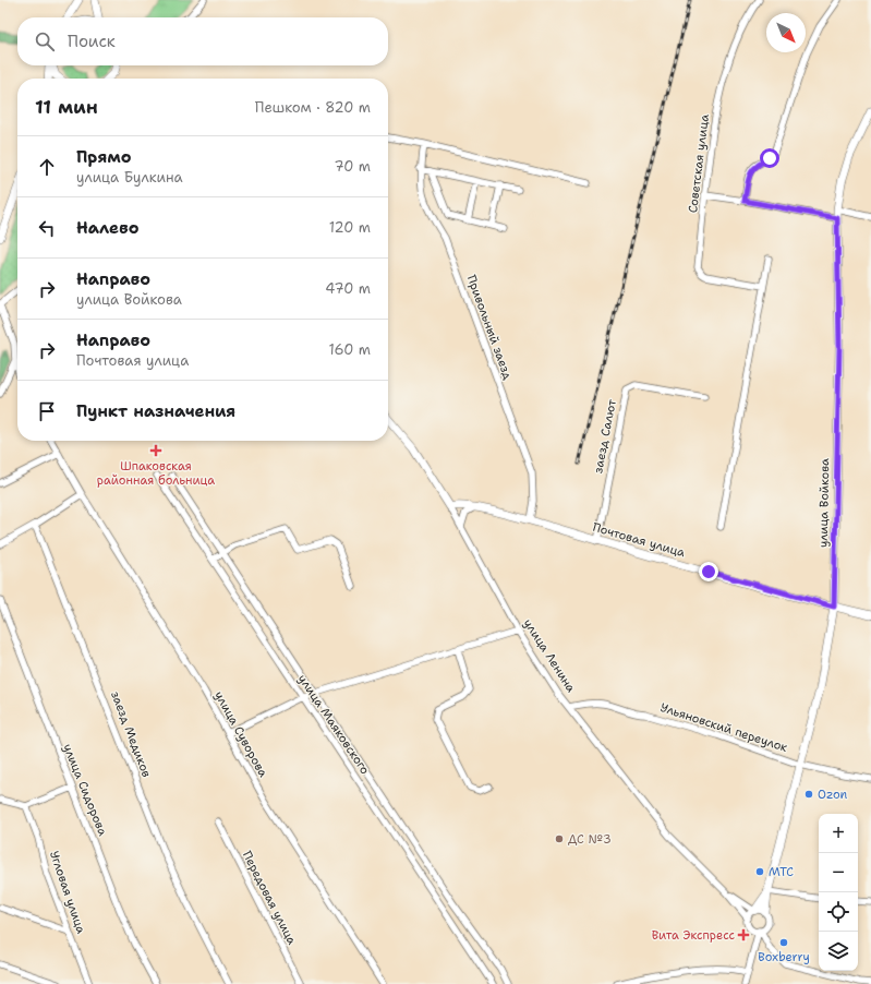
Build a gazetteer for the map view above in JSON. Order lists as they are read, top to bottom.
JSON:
{
  "streets": {
    "main road": ["улица Войкова", "Почтовая улица", "улица Ленина"],
    "street": [
      "Советская улица",
      "Привольный заезд",
      "заезд Салют",
      "улица Маяковского",
      "Ульяновский переулок",
      "заезд Медиков",
      "улица Суворова",
      "улица Сидорова",
      "Угловая улица",
      "Передовая улица"
    ]
  },
  "crossings": [
    ["Привольный заезд", "Почтовая улица"],
    ["заезд Салют", "Почтовая улица"],
    ["улица Войкова", "Почтовая улица"],
    ["улица Войкова", "улица Ленина"],
    ["улица Войкова", "Ульяновский переулок"],
    ["Почтовая улица", "улица Ленина"],
    ["улица Ленина", "Ульяновский переулок"]
  ],
  "places": {
    "health": ["Шпаковская районная больница", "Вита Экспресс"],
    "other": [
      "Ozon",
      "ДС №3",
      "МТС",
      "Boxberry"
    ]
  },
  "north": "bottom right",
  "page": {
    "search": "Поиск",
    "heading": ["11 мин", "Пешком · 820 m"],
    "list": [
      ["Прямо", "улица Булкина", "70 m"],
      ["Налево", "120 m"],
      ["Направо", "улица Войкова", "470 m"],
      ["Направо", "Почтовая улица", "160 m"],
      "Пункт назначения"
    ],
    "map_buttons": ["+", "−"]
  }
}
